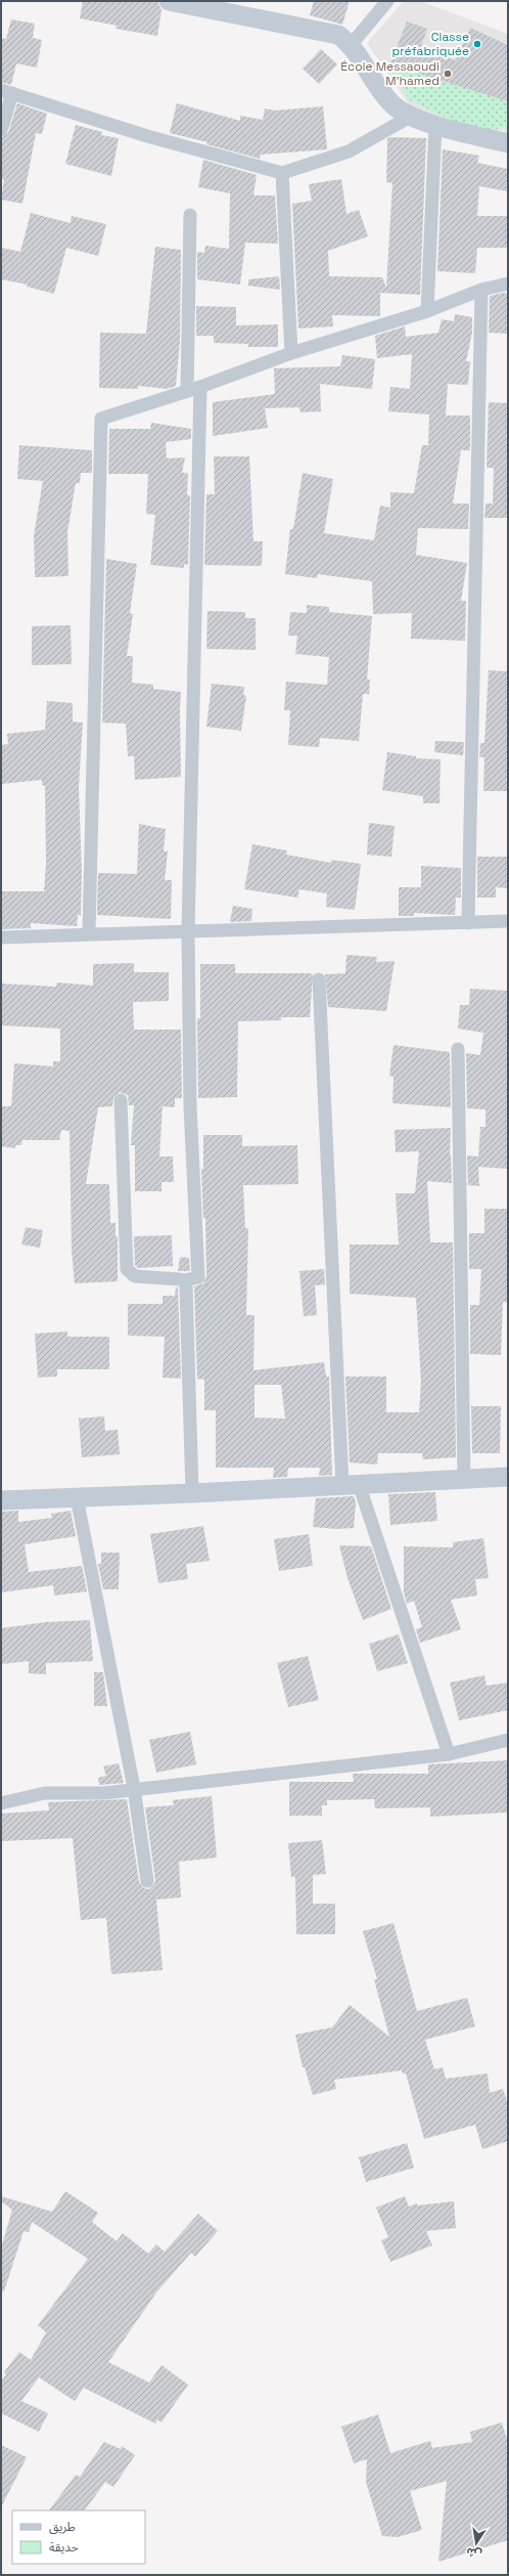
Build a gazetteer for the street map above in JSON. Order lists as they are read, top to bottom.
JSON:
{
  "places": ["Classe préfabriquée", "École Messaoudi M'hamed"],
  "legend": ["طريق", "حديقة"],
  "north": "bottom"
}
